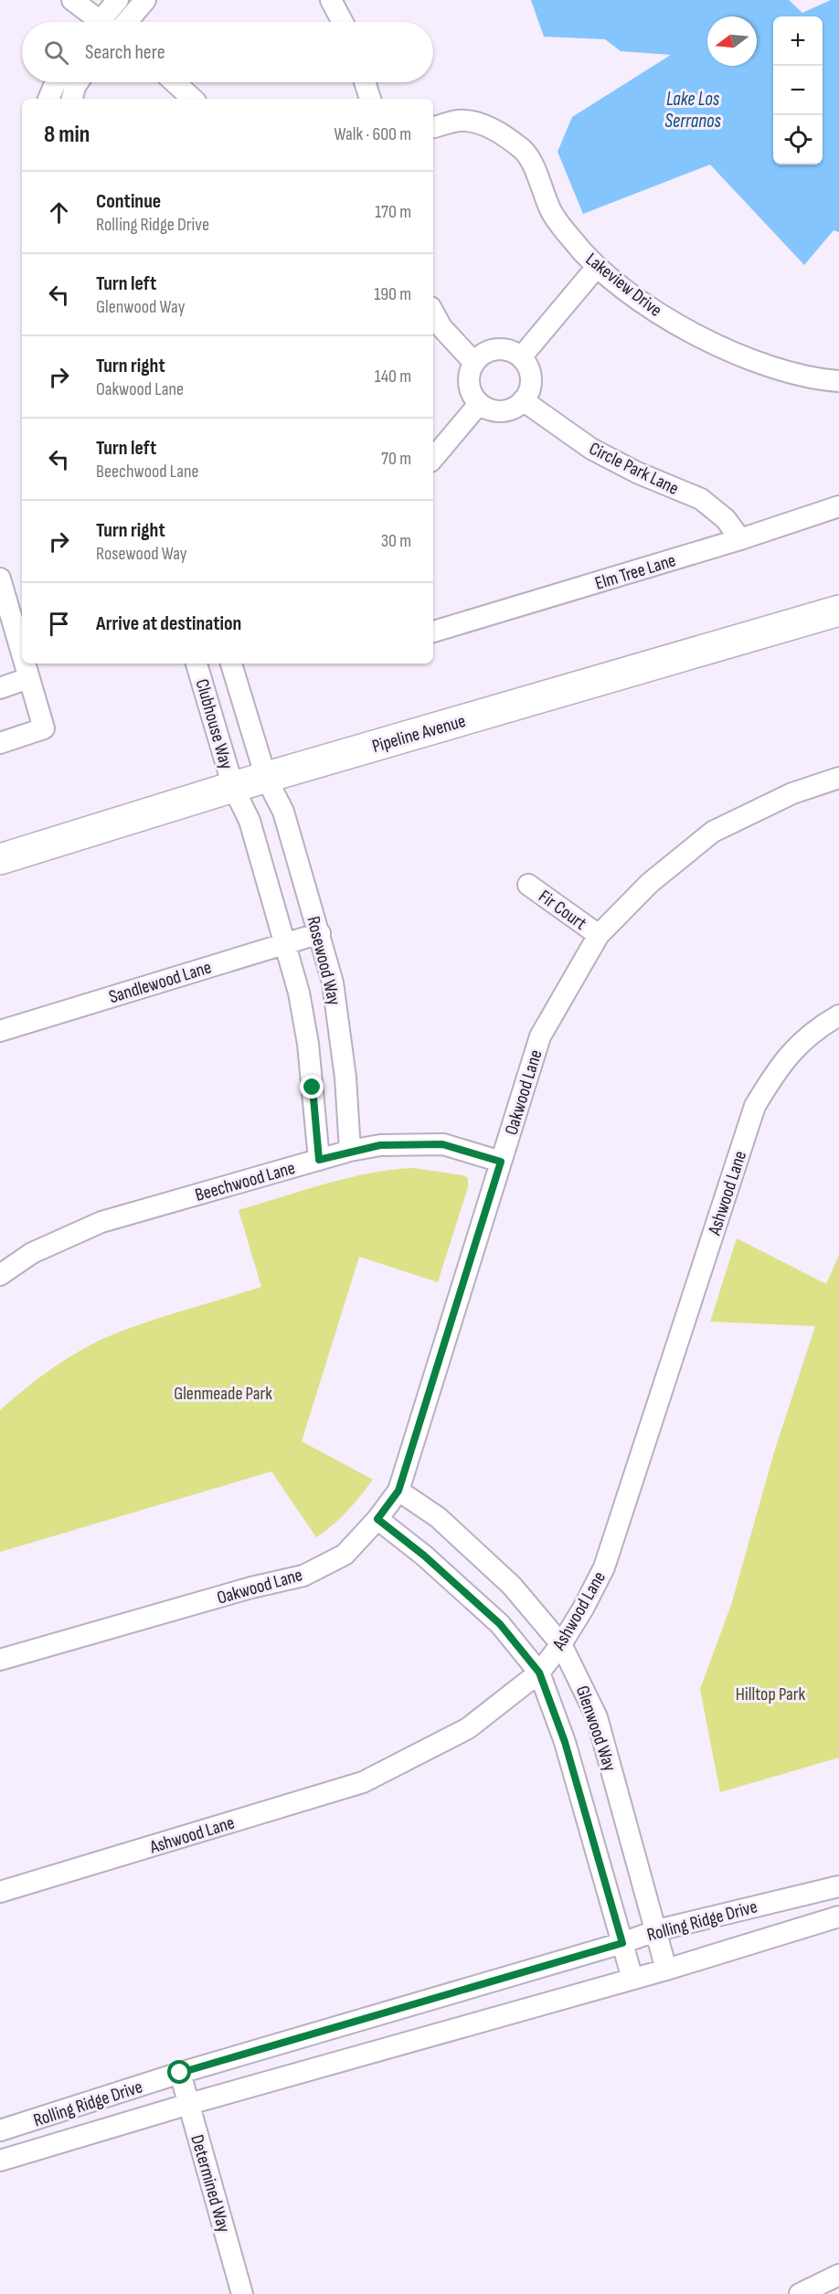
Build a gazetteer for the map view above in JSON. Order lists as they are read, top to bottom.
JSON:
{
  "streets": {
    "main road": ["Pipeline Avenue"],
    "street": [
      "Lakeview Drive",
      "Circle Park Lane",
      "Elm Tree Lane",
      "Clubhouse Way",
      "Fir Court",
      "Rosewood Way",
      "Sandlewood Lane",
      "Oakwood Lane",
      "Beechwood Lane",
      "Ashwood Lane",
      "Glenwood Way",
      "Rolling Ridge Drive",
      "Determined Way"
    ]
  },
  "crossings": [
    ["Circle Park Lane", "Elm Tree Lane"],
    ["Clubhouse Way", "Pipeline Avenue"],
    ["Clubhouse Way", "Rosewood Way"],
    ["Pipeline Avenue", "Rosewood Way"],
    ["Fir Court", "Oakwood Lane"],
    ["Rosewood Way", "Sandlewood Lane"],
    ["Rosewood Way", "Beechwood Lane"],
    ["Oakwood Lane", "Beechwood Lane"],
    ["Oakwood Lane", "Glenwood Way"],
    ["Ashwood Lane", "Glenwood Way"],
    ["Glenwood Way", "Rolling Ridge Drive"],
    ["Rolling Ridge Drive", "Determined Way"]
  ],
  "water": ["Lake Los Serranos"],
  "parks": ["Glenmeade Park", "Hilltop Park"],
  "north": "left",
  "page": {
    "map_buttons": ["+", "−"],
    "search": "Search here",
    "heading": ["8 min", "Walk · 600 m"],
    "list": [
      ["Continue", "Rolling Ridge Drive", "170 m"],
      ["Turn left", "Glenwood Way", "190 m"],
      ["Turn right", "Oakwood Lane", "140 m"],
      ["Turn left", "Beechwood Lane", "70 m"],
      ["Turn right", "Rosewood Way", "30 m"],
      "Arrive at destination"
    ]
  }
}
